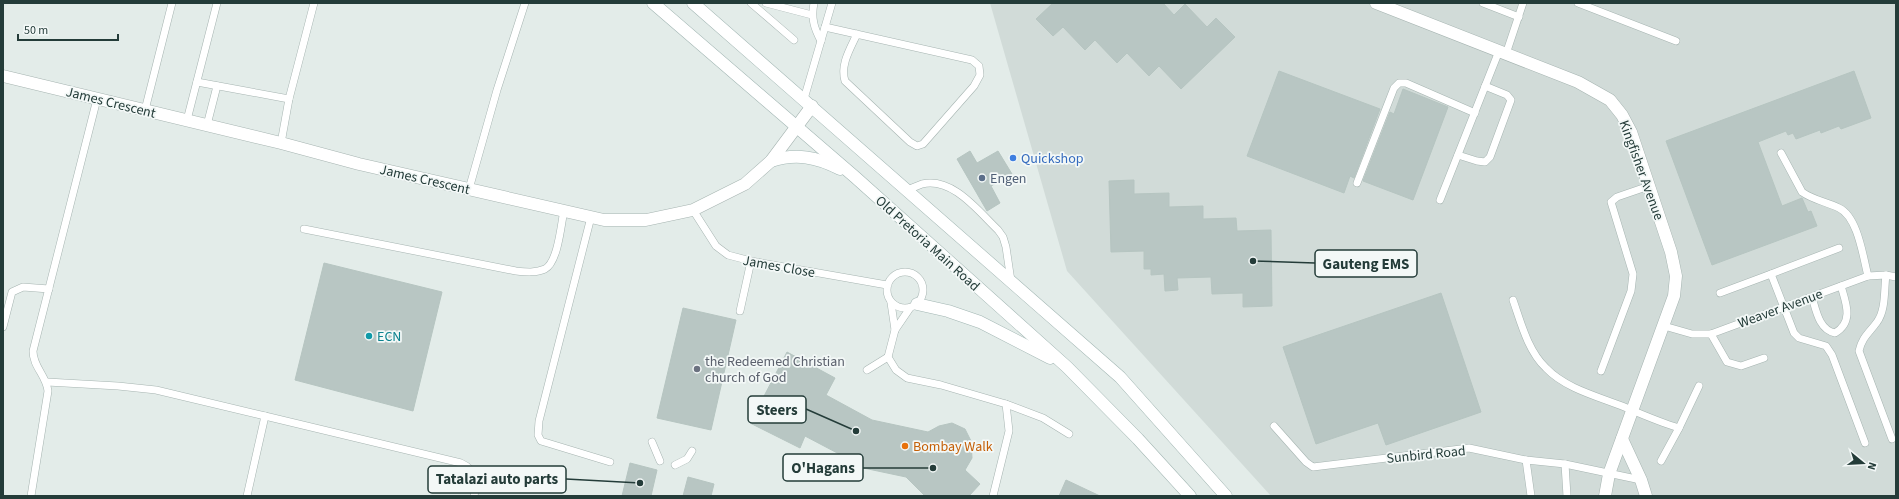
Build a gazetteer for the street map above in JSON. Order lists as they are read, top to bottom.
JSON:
{
  "streets": {
    "main road": ["James Crescent", "Kingfisher Avenue", "Old Pretoria Main Road"],
    "lane": ["James Close", "Weaver Avenue", "Sunbird Road"]
  },
  "crossings": [
    ["James Crescent", "Old Pretoria Main Road"],
    ["James Crescent", "James Close"],
    ["Kingfisher Avenue", "Weaver Avenue"],
    ["Kingfisher Avenue", "Sunbird Road"]
  ],
  "places": [
    "Quickshop",
    "Engen",
    "Gauteng EMS",
    "ECN",
    "the Redeemed Christian church of God",
    "Steers",
    "Bombay Walk",
    "O'Hagans",
    "Tatalazi auto parts"
  ],
  "scale_bar": "50 m",
  "north": "right"
}
